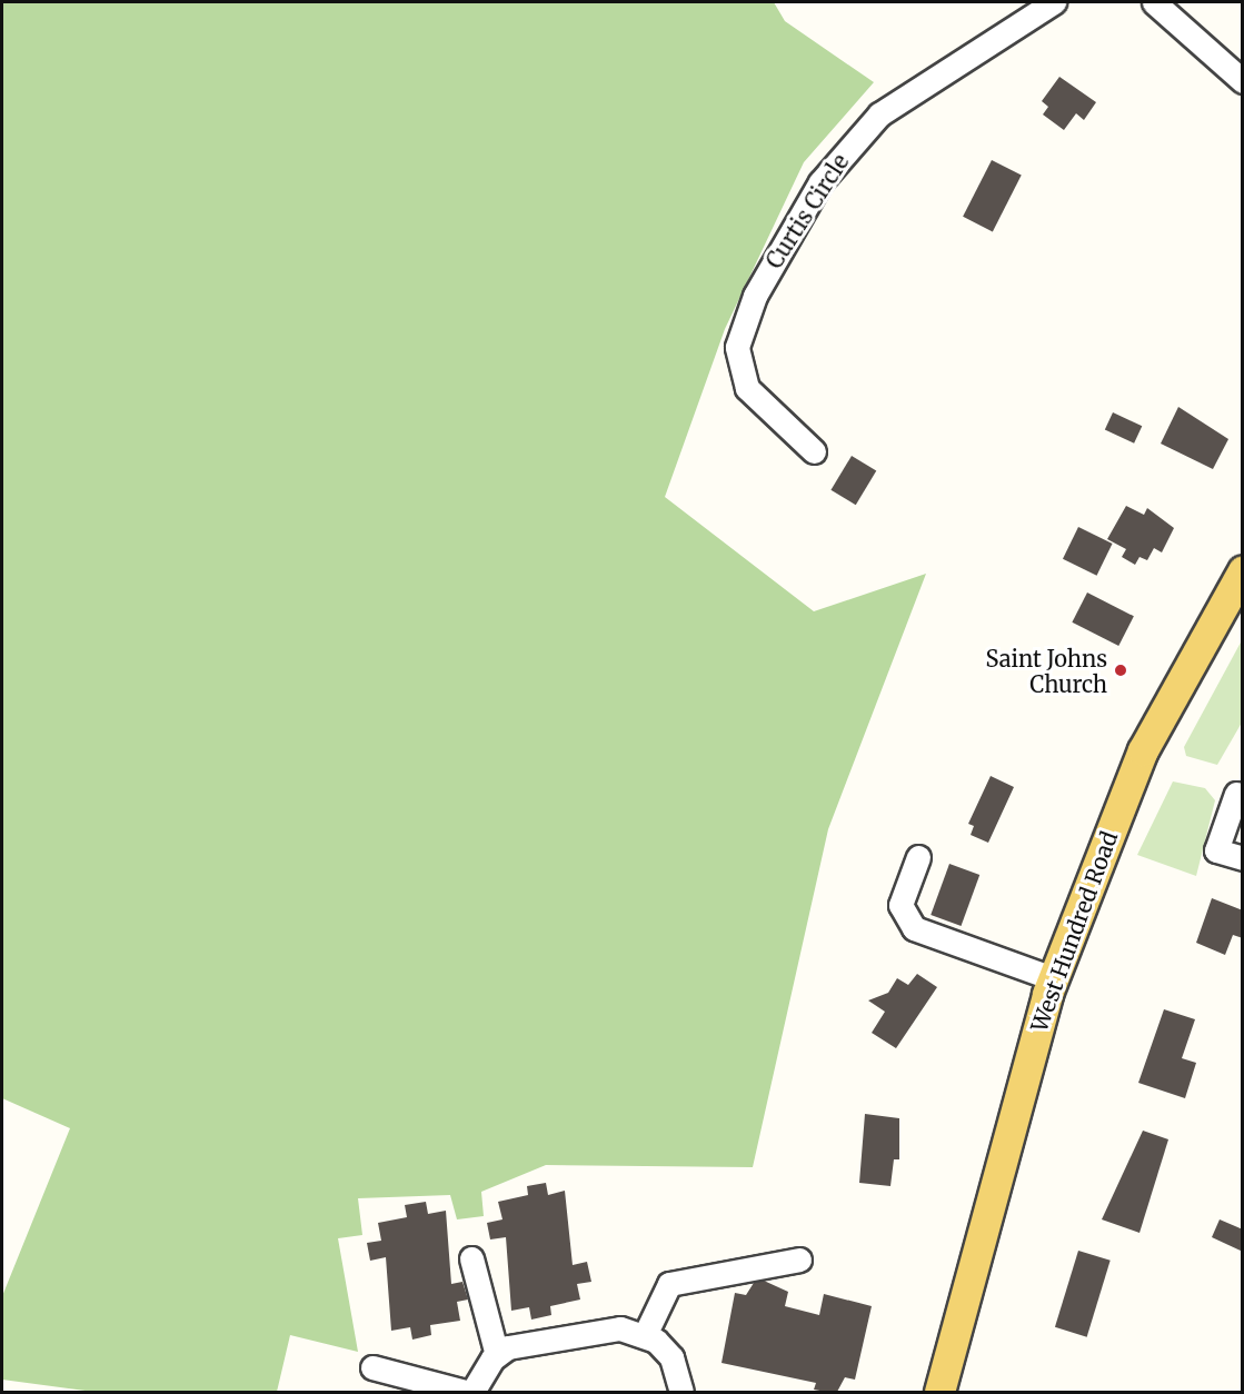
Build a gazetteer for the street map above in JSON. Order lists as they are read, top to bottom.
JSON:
{
  "streets": {
    "main road": ["West Hundred Road"],
    "street": ["Curtis Circle"]
  },
  "places": ["Saint Johns Church"]
}
